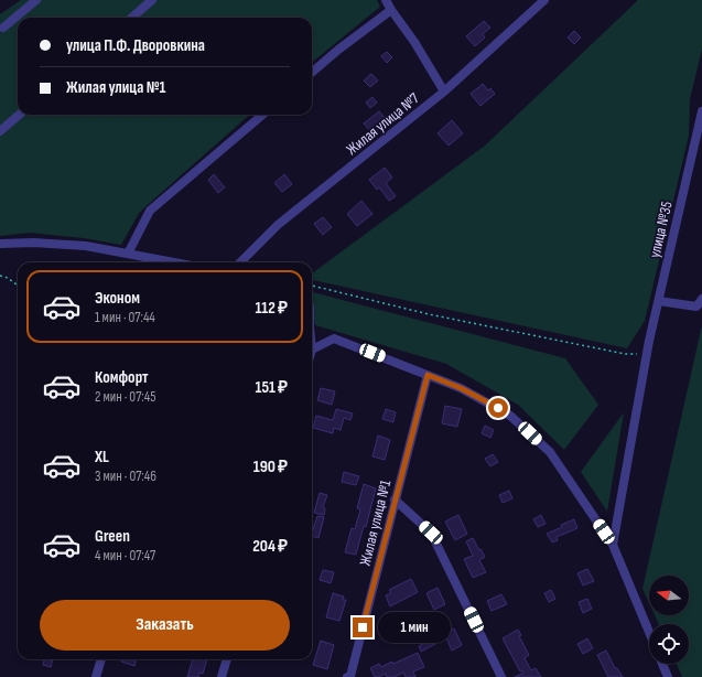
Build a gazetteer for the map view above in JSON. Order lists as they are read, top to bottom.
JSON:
{
  "streets": {
    "street": ["Жилая улица №7", "улица №35", "Жилая улица №1"]
  },
  "north": "left",
  "page": {
    "banner": ["улица П.Ф. Дворовкина", "Жилая улица №1"],
    "list": [
      {
        "name": "Эконом",
        "note": "1 мин · 07:44",
        "value": "112 ₽"
      },
      {
        "name": "Комфорт",
        "note": "2 мин · 07:45",
        "value": "151 ₽"
      },
      {
        "name": "XL",
        "note": "3 мин · 07:46",
        "value": "190 ₽"
      },
      {
        "name": "Green",
        "note": "4 мин · 07:47",
        "value": "204 ₽"
      }
    ],
    "buttons": "Заказать",
    "bubble": "1 мин"
  }
}
